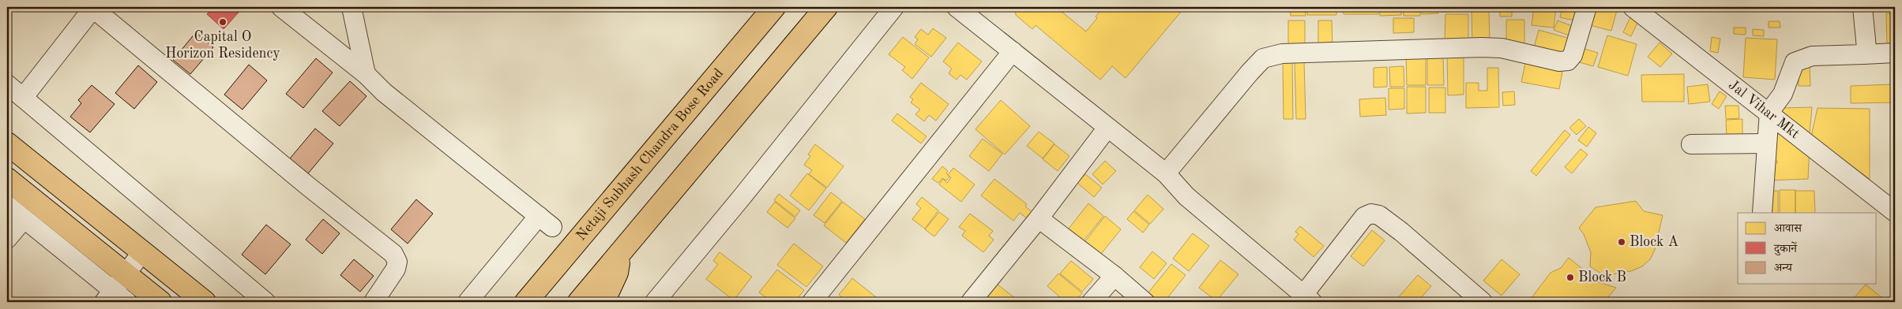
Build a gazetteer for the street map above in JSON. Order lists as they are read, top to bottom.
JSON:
{
  "streets": {
    "main road": ["Netaji Subhash Chandra Bose Road"],
    "street": ["Jal Vihar Mkt"]
  },
  "places": ["Capital O Horizon Residency", "Block A", "Block B"],
  "legend": ["आवास", "दुकानें", "अन्य"]
}
